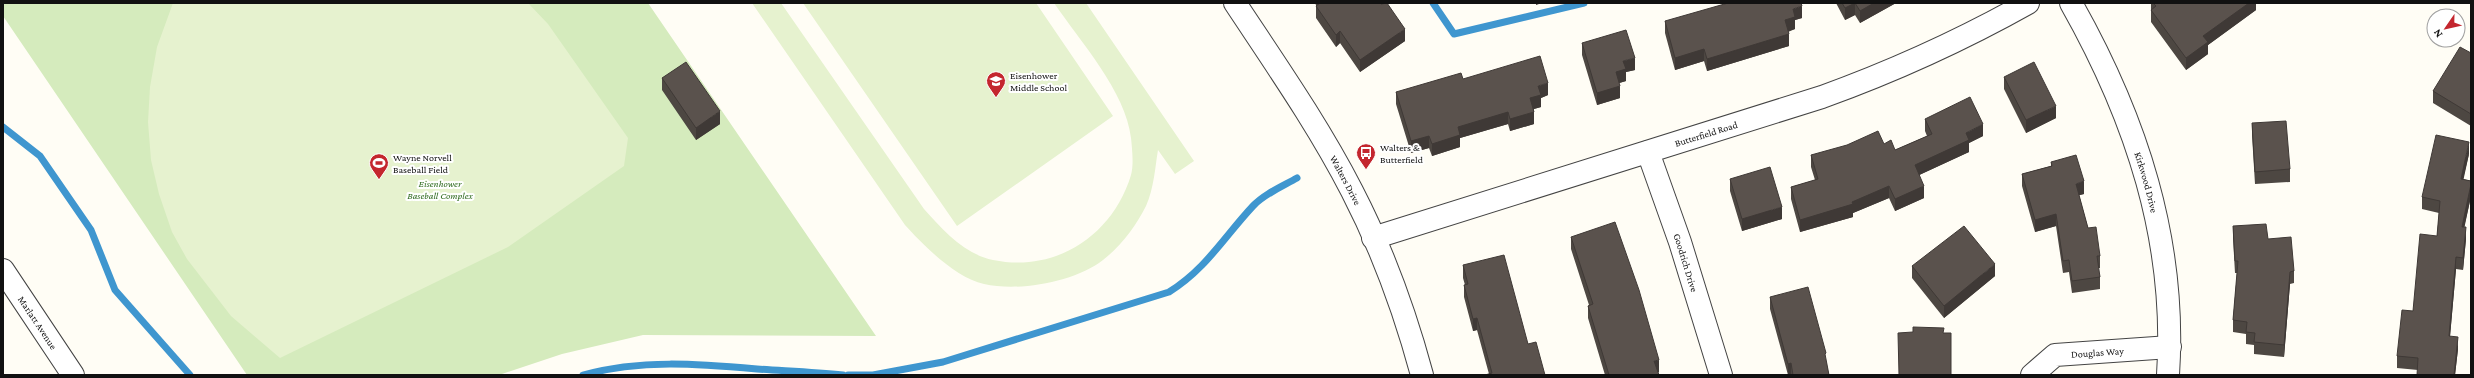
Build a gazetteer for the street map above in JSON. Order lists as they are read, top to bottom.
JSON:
{
  "streets": {
    "street": [
      "Butterfield Road",
      "Walters Drive",
      "Kirkwood Drive",
      "Goodrich Drive",
      "Marlatt Avenue",
      "Douglas Way"
    ]
  },
  "crossings": [
    ["Butterfield Road", "Walters Drive"],
    ["Butterfield Road", "Goodrich Drive"],
    ["Kirkwood Drive", "Douglas Way"]
  ],
  "parks": ["Eisenhower Baseball Complex"],
  "places": {
    "school or university": ["Eisenhower Middle School"],
    "bus stop": ["Walters & Butterfield"],
    "sports": ["Wayne Norvell Baseball Field"]
  },
  "north": "bottom left"
}
